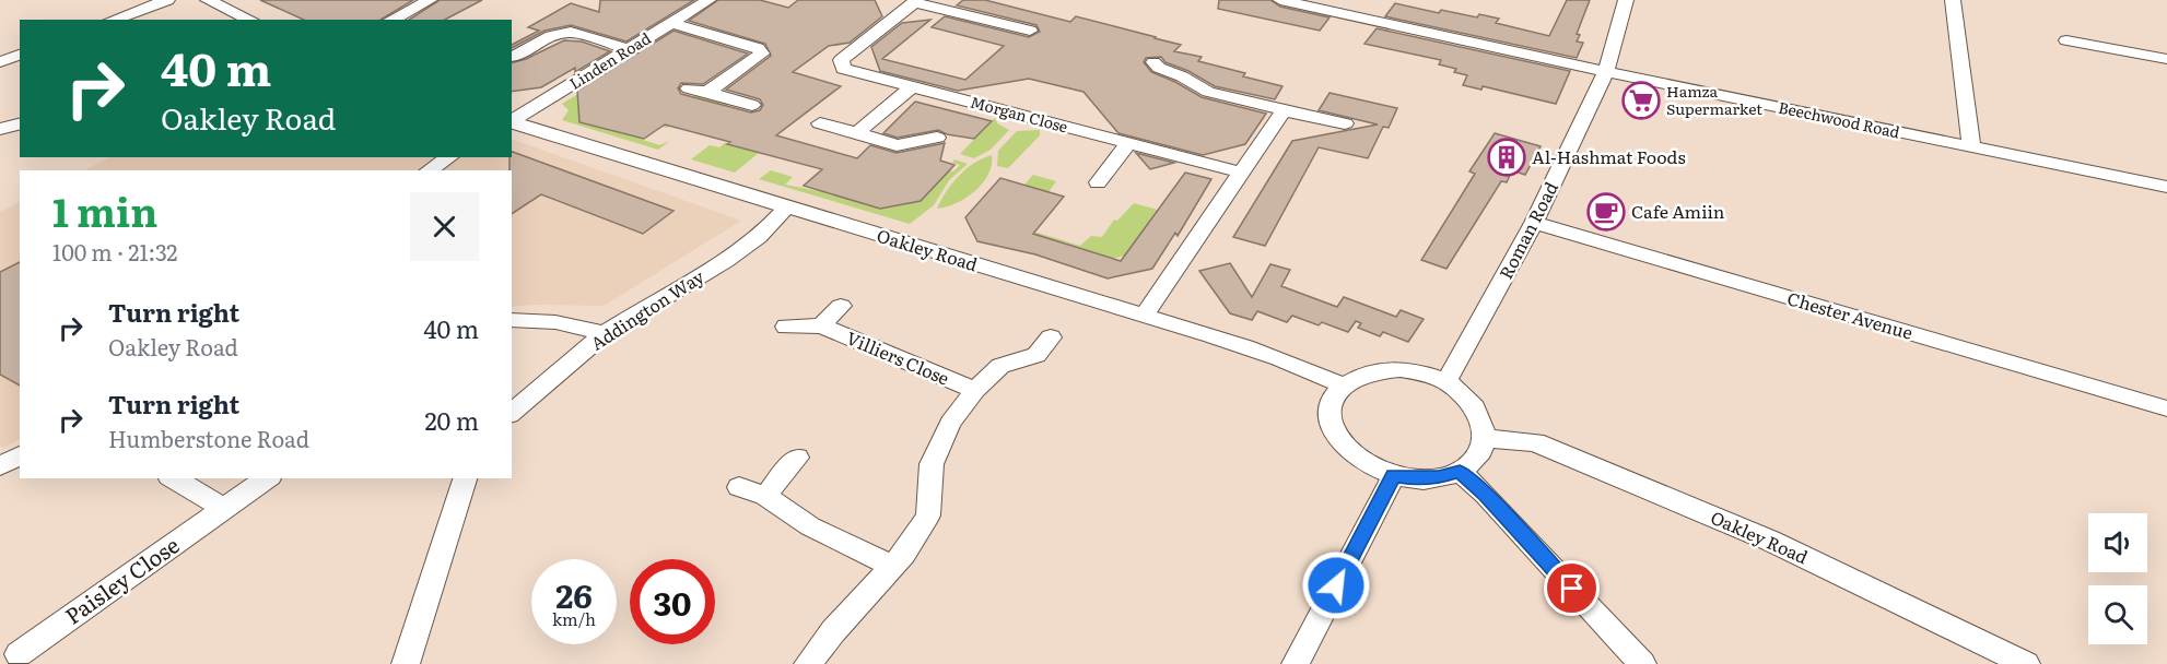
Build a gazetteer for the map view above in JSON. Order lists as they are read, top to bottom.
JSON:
{
  "streets": {
    "street": [
      "Linden Road",
      "Morgan Close",
      "Beechwood Road",
      "Roman Road",
      "Oakley Road",
      "Addington Way",
      "Chester Avenue",
      "Villiers Close",
      "Paisley Close"
    ]
  },
  "crossings": [
    ["Beechwood Road", "Roman Road"],
    ["Roman Road", "Oakley Road"],
    ["Roman Road", "Chester Avenue"],
    ["Oakley Road", "Addington Way"]
  ],
  "places": {
    "supermarket": ["Hamza Supermarket"],
    "building": ["Al-Hashmat Foods"],
    "cafe": ["Cafe Amiin"]
  },
  "page": {
    "turn": ["40 m", "Oakley Road"],
    "heading": ["1 min", "100 m · 21:32"],
    "list": [
      {
        "name": "Turn right",
        "note": "Oakley Road",
        "value": "40 m"
      },
      {
        "name": "Turn right",
        "note": "Humberstone Road",
        "value": "20 m"
      }
    ],
    "speed": "26 km/h",
    "limit": "30"
  }
}
